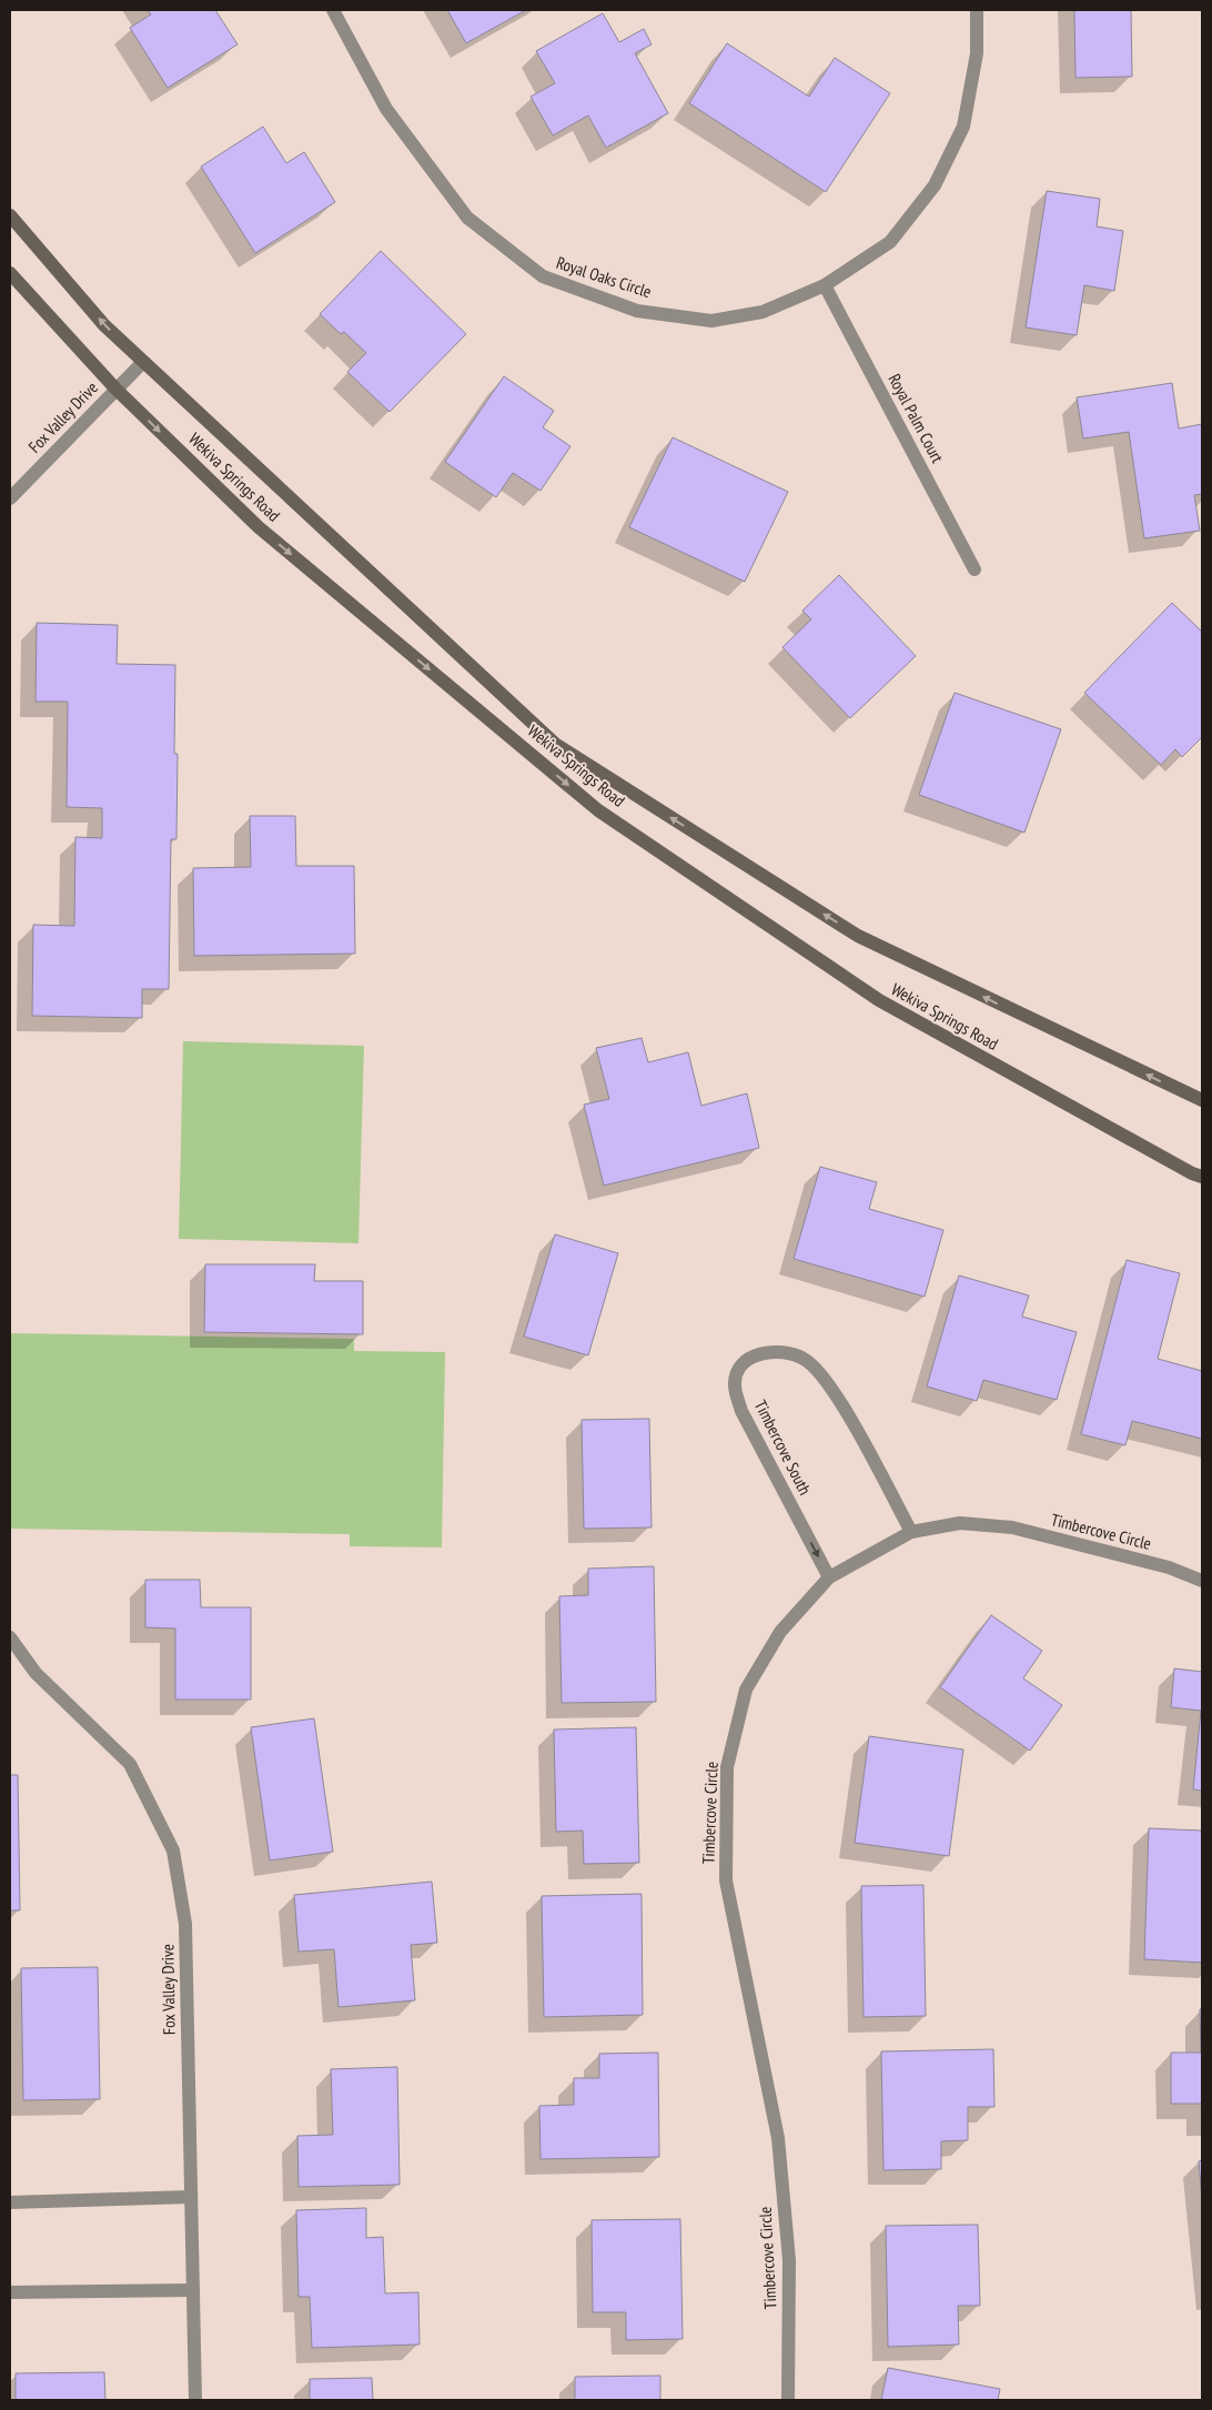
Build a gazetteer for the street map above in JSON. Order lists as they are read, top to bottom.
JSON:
{
  "streets": {
    "main road": ["Wekiva Springs Road"],
    "street": [
      "Royal Oaks Circle",
      "Fox Valley Drive",
      "Royal Palm Court",
      "Timbercove South",
      "Timbercove Circle"
    ]
  },
  "crossings": [
    ["Royal Oaks Circle", "Royal Palm Court"],
    ["Fox Valley Drive", "Wekiva Springs Road"],
    ["Timbercove South", "Timbercove Circle"]
  ]
}
